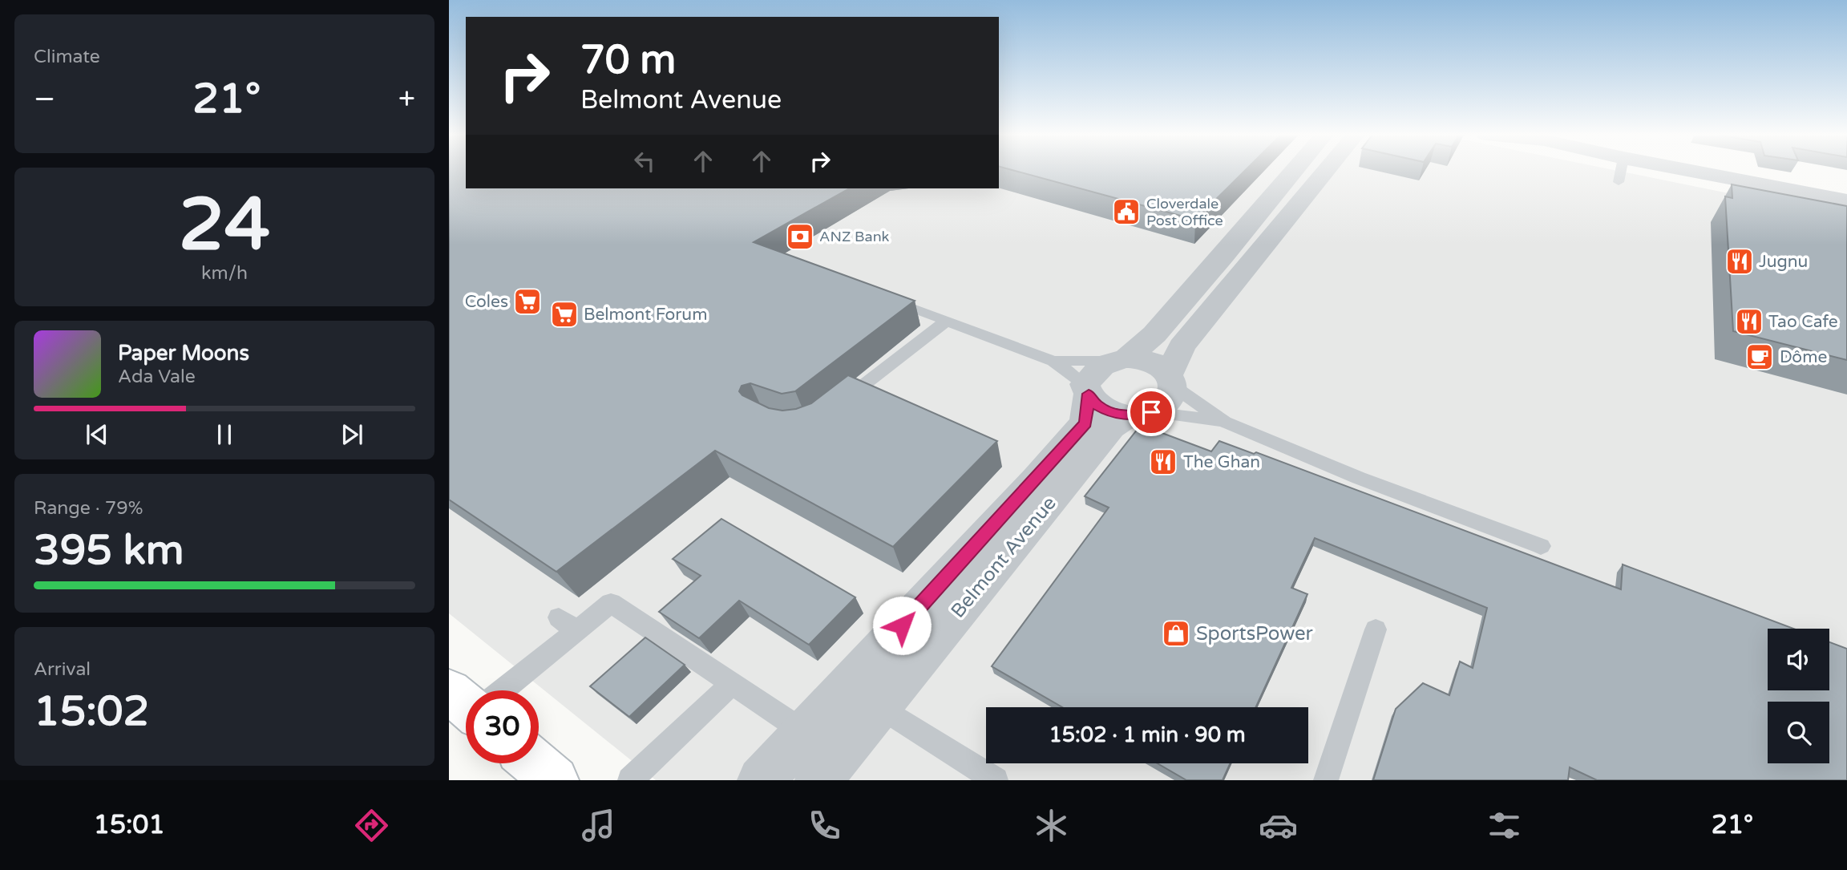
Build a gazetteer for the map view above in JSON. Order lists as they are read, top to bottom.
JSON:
{
  "streets": {
    "street": ["Belmont Avenue"]
  },
  "places": {
    "public building": ["Cloverdale Post Office"],
    "bank": ["ANZ Bank"],
    "restaurant": ["Jugnu", "Tao Cafe", "The Ghan"],
    "supermarket": ["Coles", "Belmont Forum"],
    "cafe": ["Dôme"],
    "shop": ["SportsPower"]
  },
  "page": {
    "tile": [
      "Climate",
      ["24", "km/h"],
      ["Range · 79%", "395 km"],
      ["Arrival", "15:02"]
    ],
    "turn": ["70 m", "Belmont Avenue"],
    "heat": ["−", "21°", "+"],
    "song": ["Paper Moons", "Ada Vale"],
    "limit": "30",
    "trip": "15:02 · 1 min · 90 m",
    "tabs": ["15:01", "21°"]
  }
}
